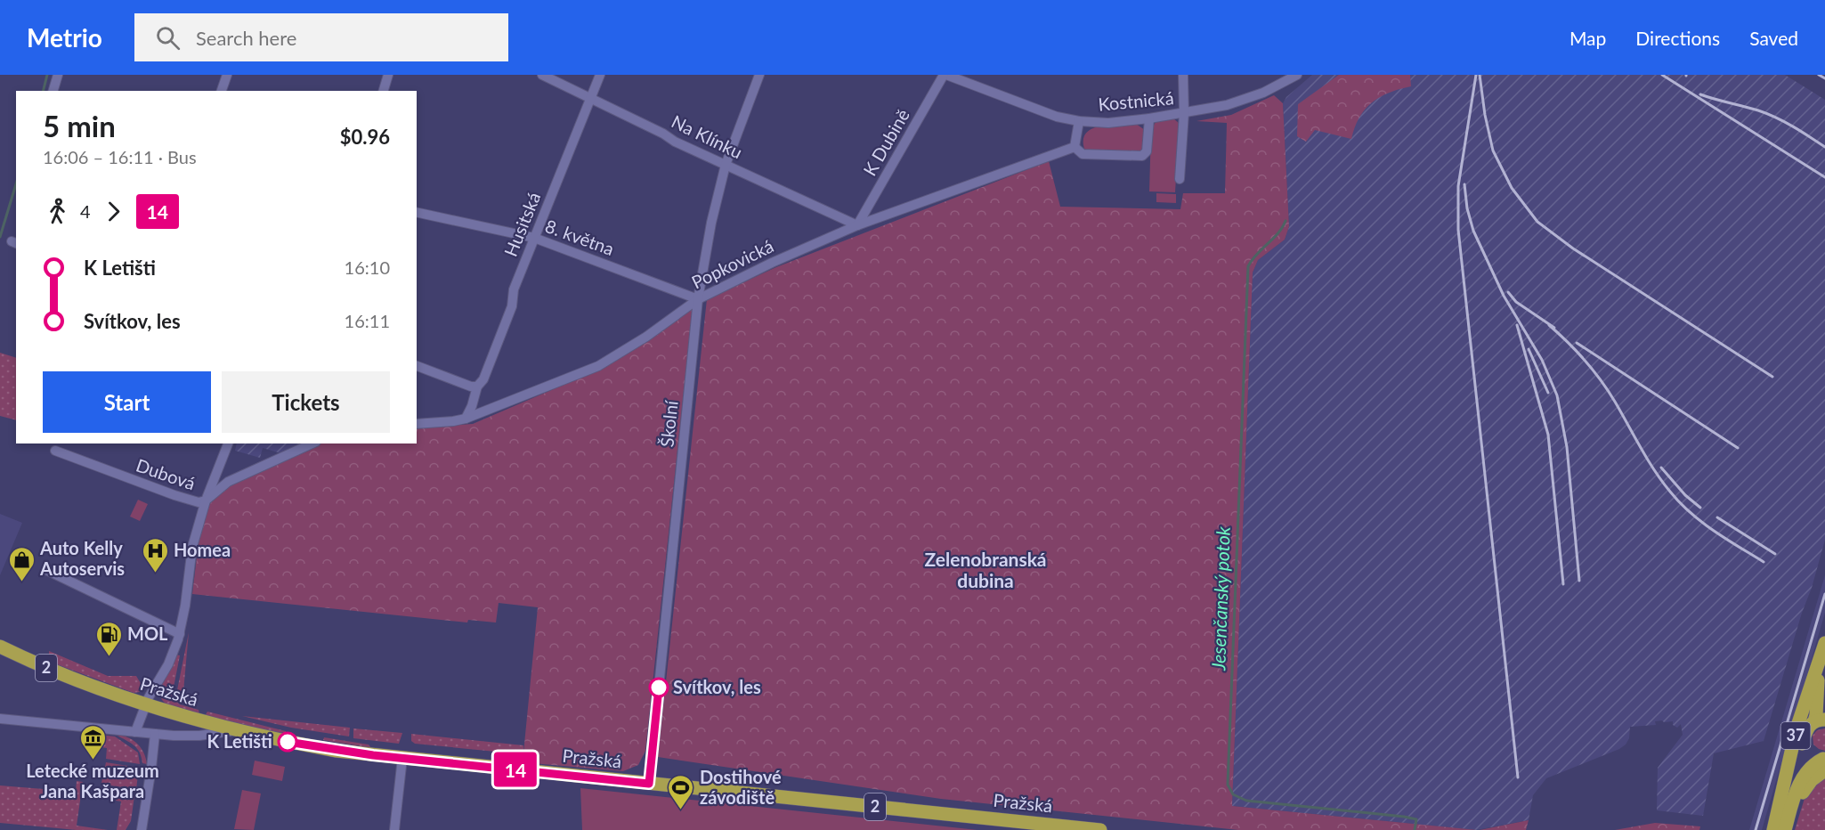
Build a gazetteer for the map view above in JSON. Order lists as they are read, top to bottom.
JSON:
{
  "streets": {
    "main road": ["2", "Pražská", "37"],
    "street": [
      "Kostnická",
      "Na Klínku",
      "K Dubině",
      "Husitská",
      "8. května",
      "Popkovická",
      "Školní",
      "Dubová"
    ]
  },
  "crossings": [
    ["Kostnická", "K Dubině"],
    ["Na Klínku", "K Dubině"],
    ["Na Klínku", "Husitská"],
    ["Na Klínku", "Popkovická"],
    ["Na Klínku", "Školní"],
    ["K Dubině", "Popkovická"],
    ["Husitská", "8. května"],
    ["Husitská", "Popkovická"],
    ["8. května", "Popkovická"],
    ["8. května", "Školní"],
    ["Popkovická", "Školní"],
    ["Školní", "Pražská"]
  ],
  "districts": ["Zelenobranská dubina"],
  "water": ["Jesenčanský potok"],
  "places": {
    "hospital": ["Homea"],
    "shop": ["Auto Kelly Autoservis"],
    "fuel station": ["MOL"],
    "other": ["Svítkov, les", "K Letišti"],
    "museum": ["Letecké muzeum Jana Kašpara"],
    "sports": ["Dostihové závodiště"]
  },
  "lines": ["bus line 14"],
  "page": {
    "header": "Metrio",
    "search": "Search here",
    "nav": ["Map", "Directions", "Saved"],
    "on_map": "14",
    "heading": ["5 min", "16:06 – 16:11 · Bus", "$0.96"],
    "legs": ["4", "14"],
    "list": [
      {
        "name": "K Letišti",
        "value": "16:10"
      },
      {
        "name": "Svítkov, les",
        "value": "16:11"
      }
    ],
    "buttons": ["Start", "Tickets"]
  }
}
